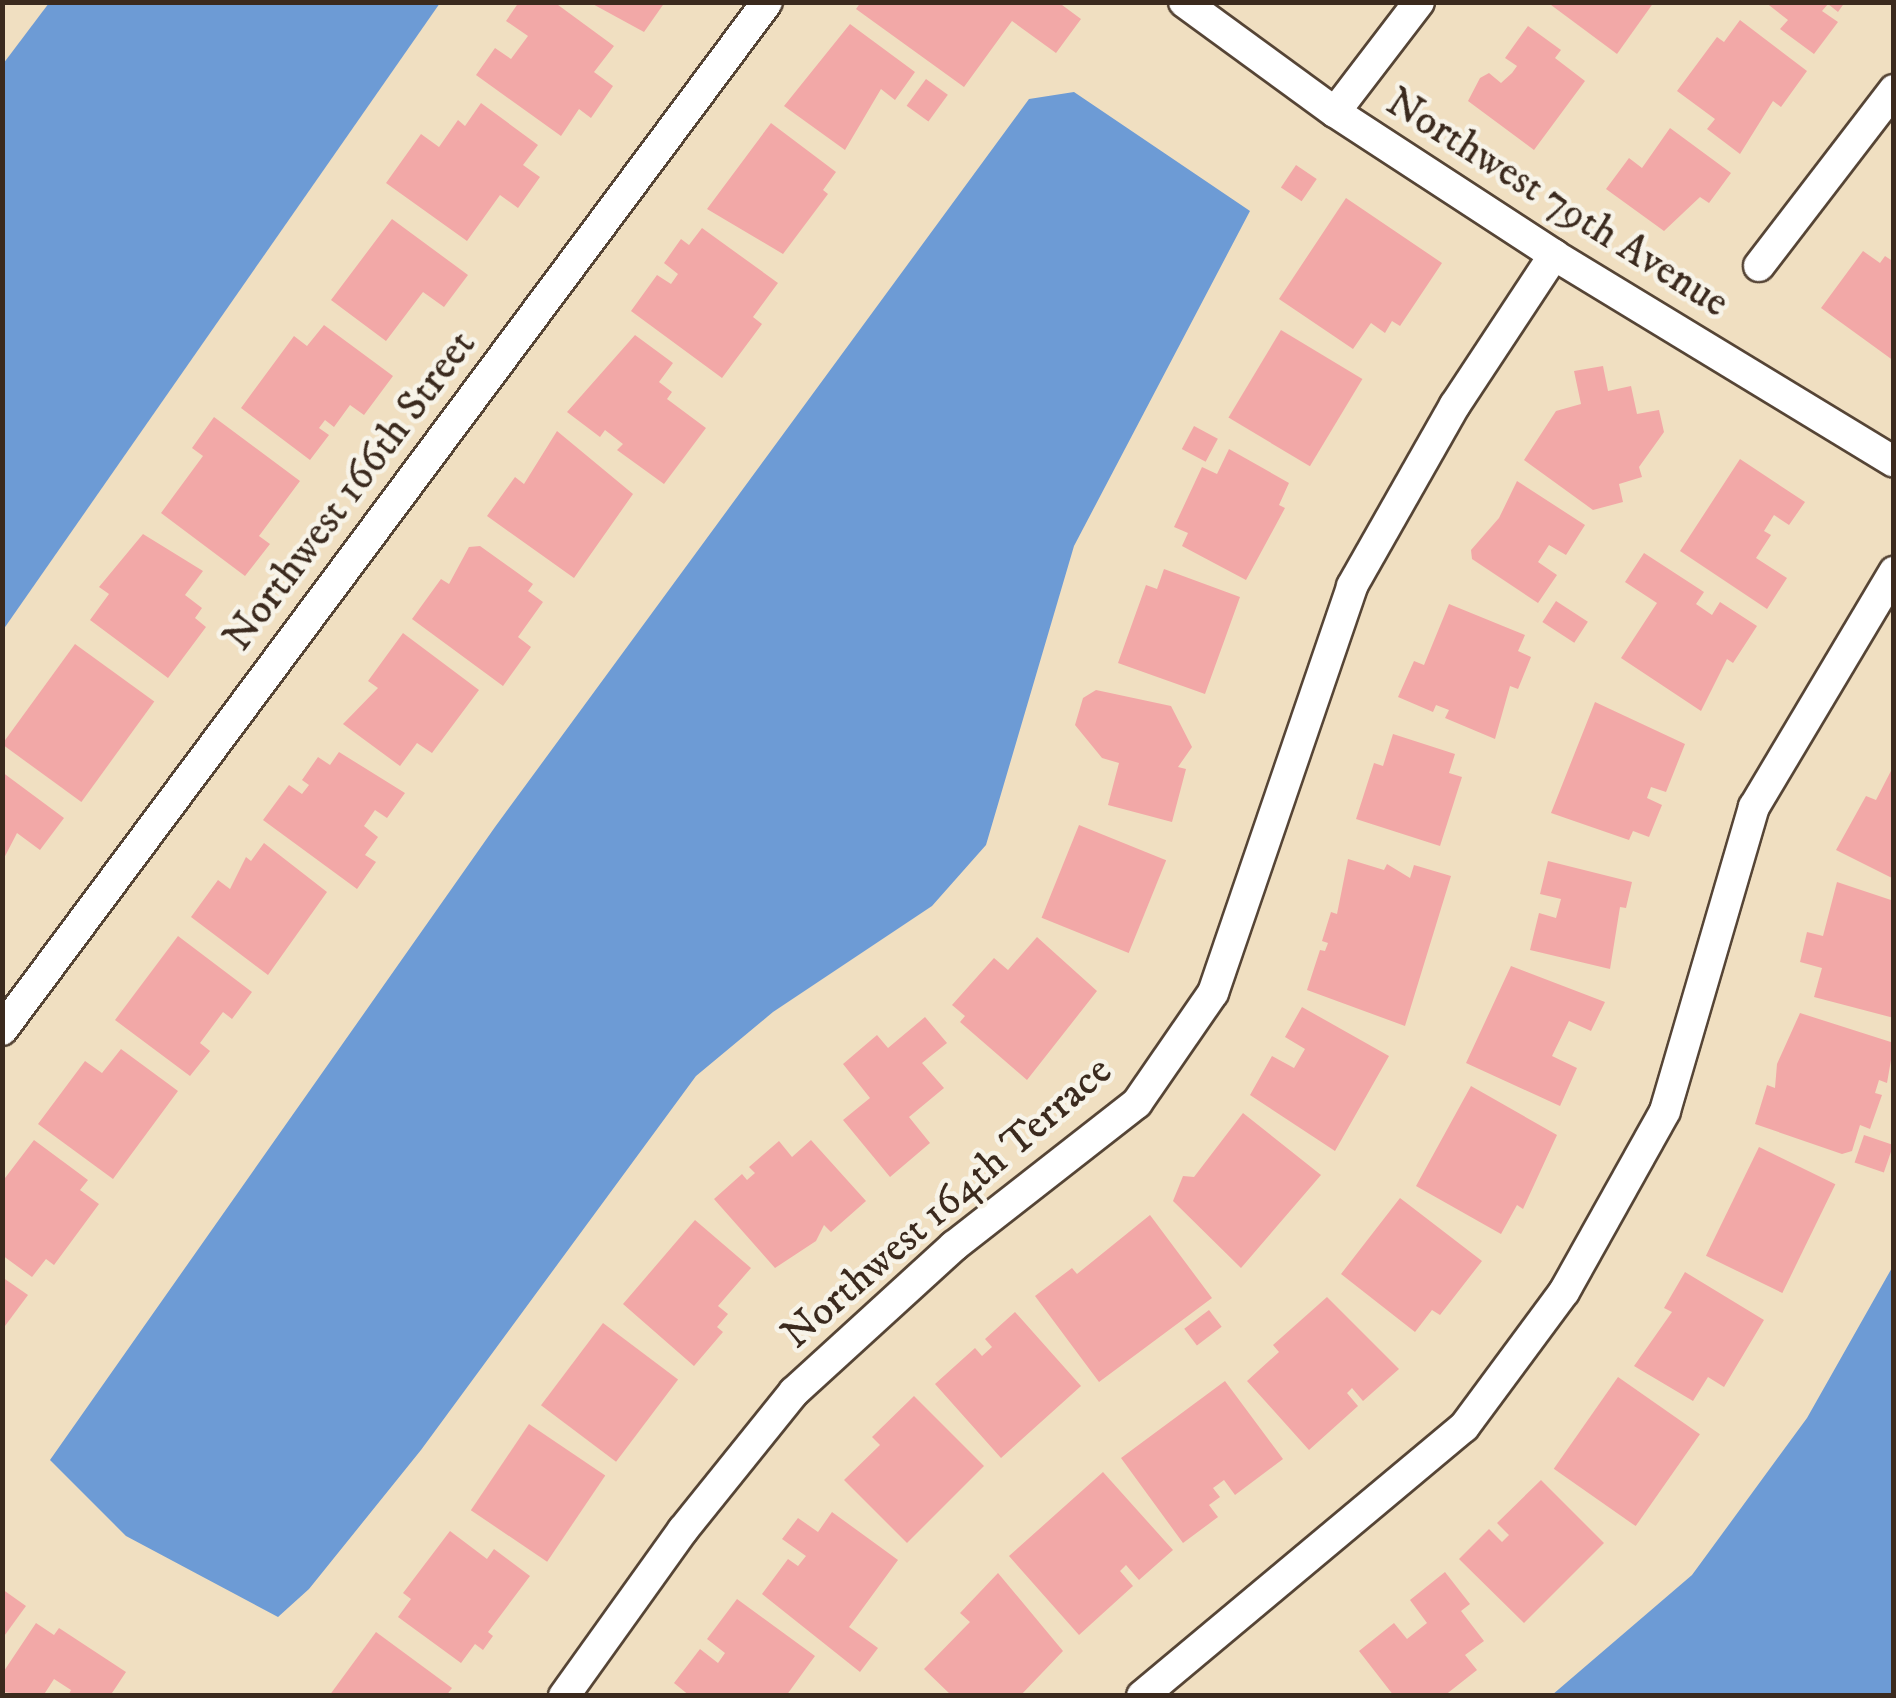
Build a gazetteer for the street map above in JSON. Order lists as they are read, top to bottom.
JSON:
{
  "streets": {
    "street": ["Northwest 79th Avenue", "Northwest 166th Street", "Northwest 164th Terrace"]
  },
  "crossings": [
    ["Northwest 79th Avenue", "Northwest 164th Terrace"]
  ]
}
